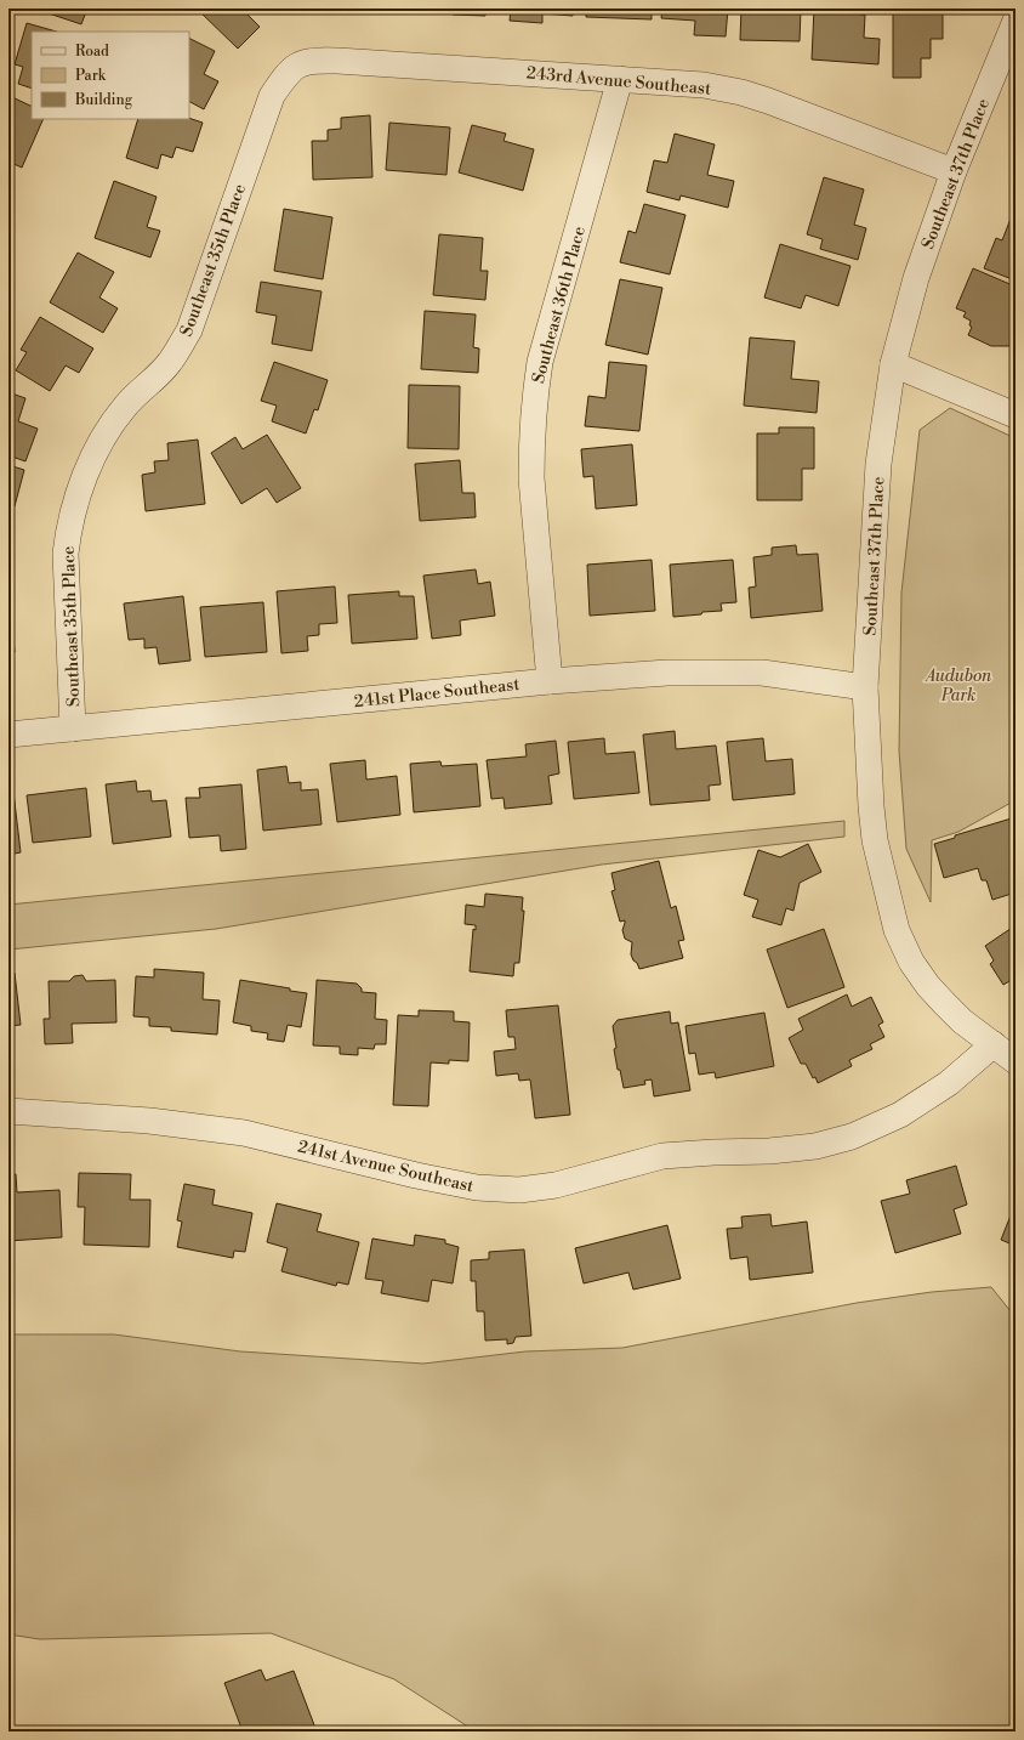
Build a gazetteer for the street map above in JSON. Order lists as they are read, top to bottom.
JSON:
{
  "streets": {
    "street": [
      "243rd Avenue Southeast",
      "Southeast 37th Place",
      "Southeast 35th Place",
      "Southeast 36th Place",
      "241st Place Southeast",
      "241st Avenue Southeast"
    ]
  },
  "crossings": [
    ["243rd Avenue Southeast", "Southeast 37th Place"],
    ["243rd Avenue Southeast", "Southeast 35th Place"],
    ["243rd Avenue Southeast", "Southeast 36th Place"],
    ["Southeast 37th Place", "241st Place Southeast"],
    ["Southeast 37th Place", "241st Avenue Southeast"],
    ["Southeast 35th Place", "241st Place Southeast"],
    ["Southeast 36th Place", "241st Place Southeast"]
  ],
  "parks": ["Audubon Park"],
  "legend": ["Road", "Park", "Building"]
}
